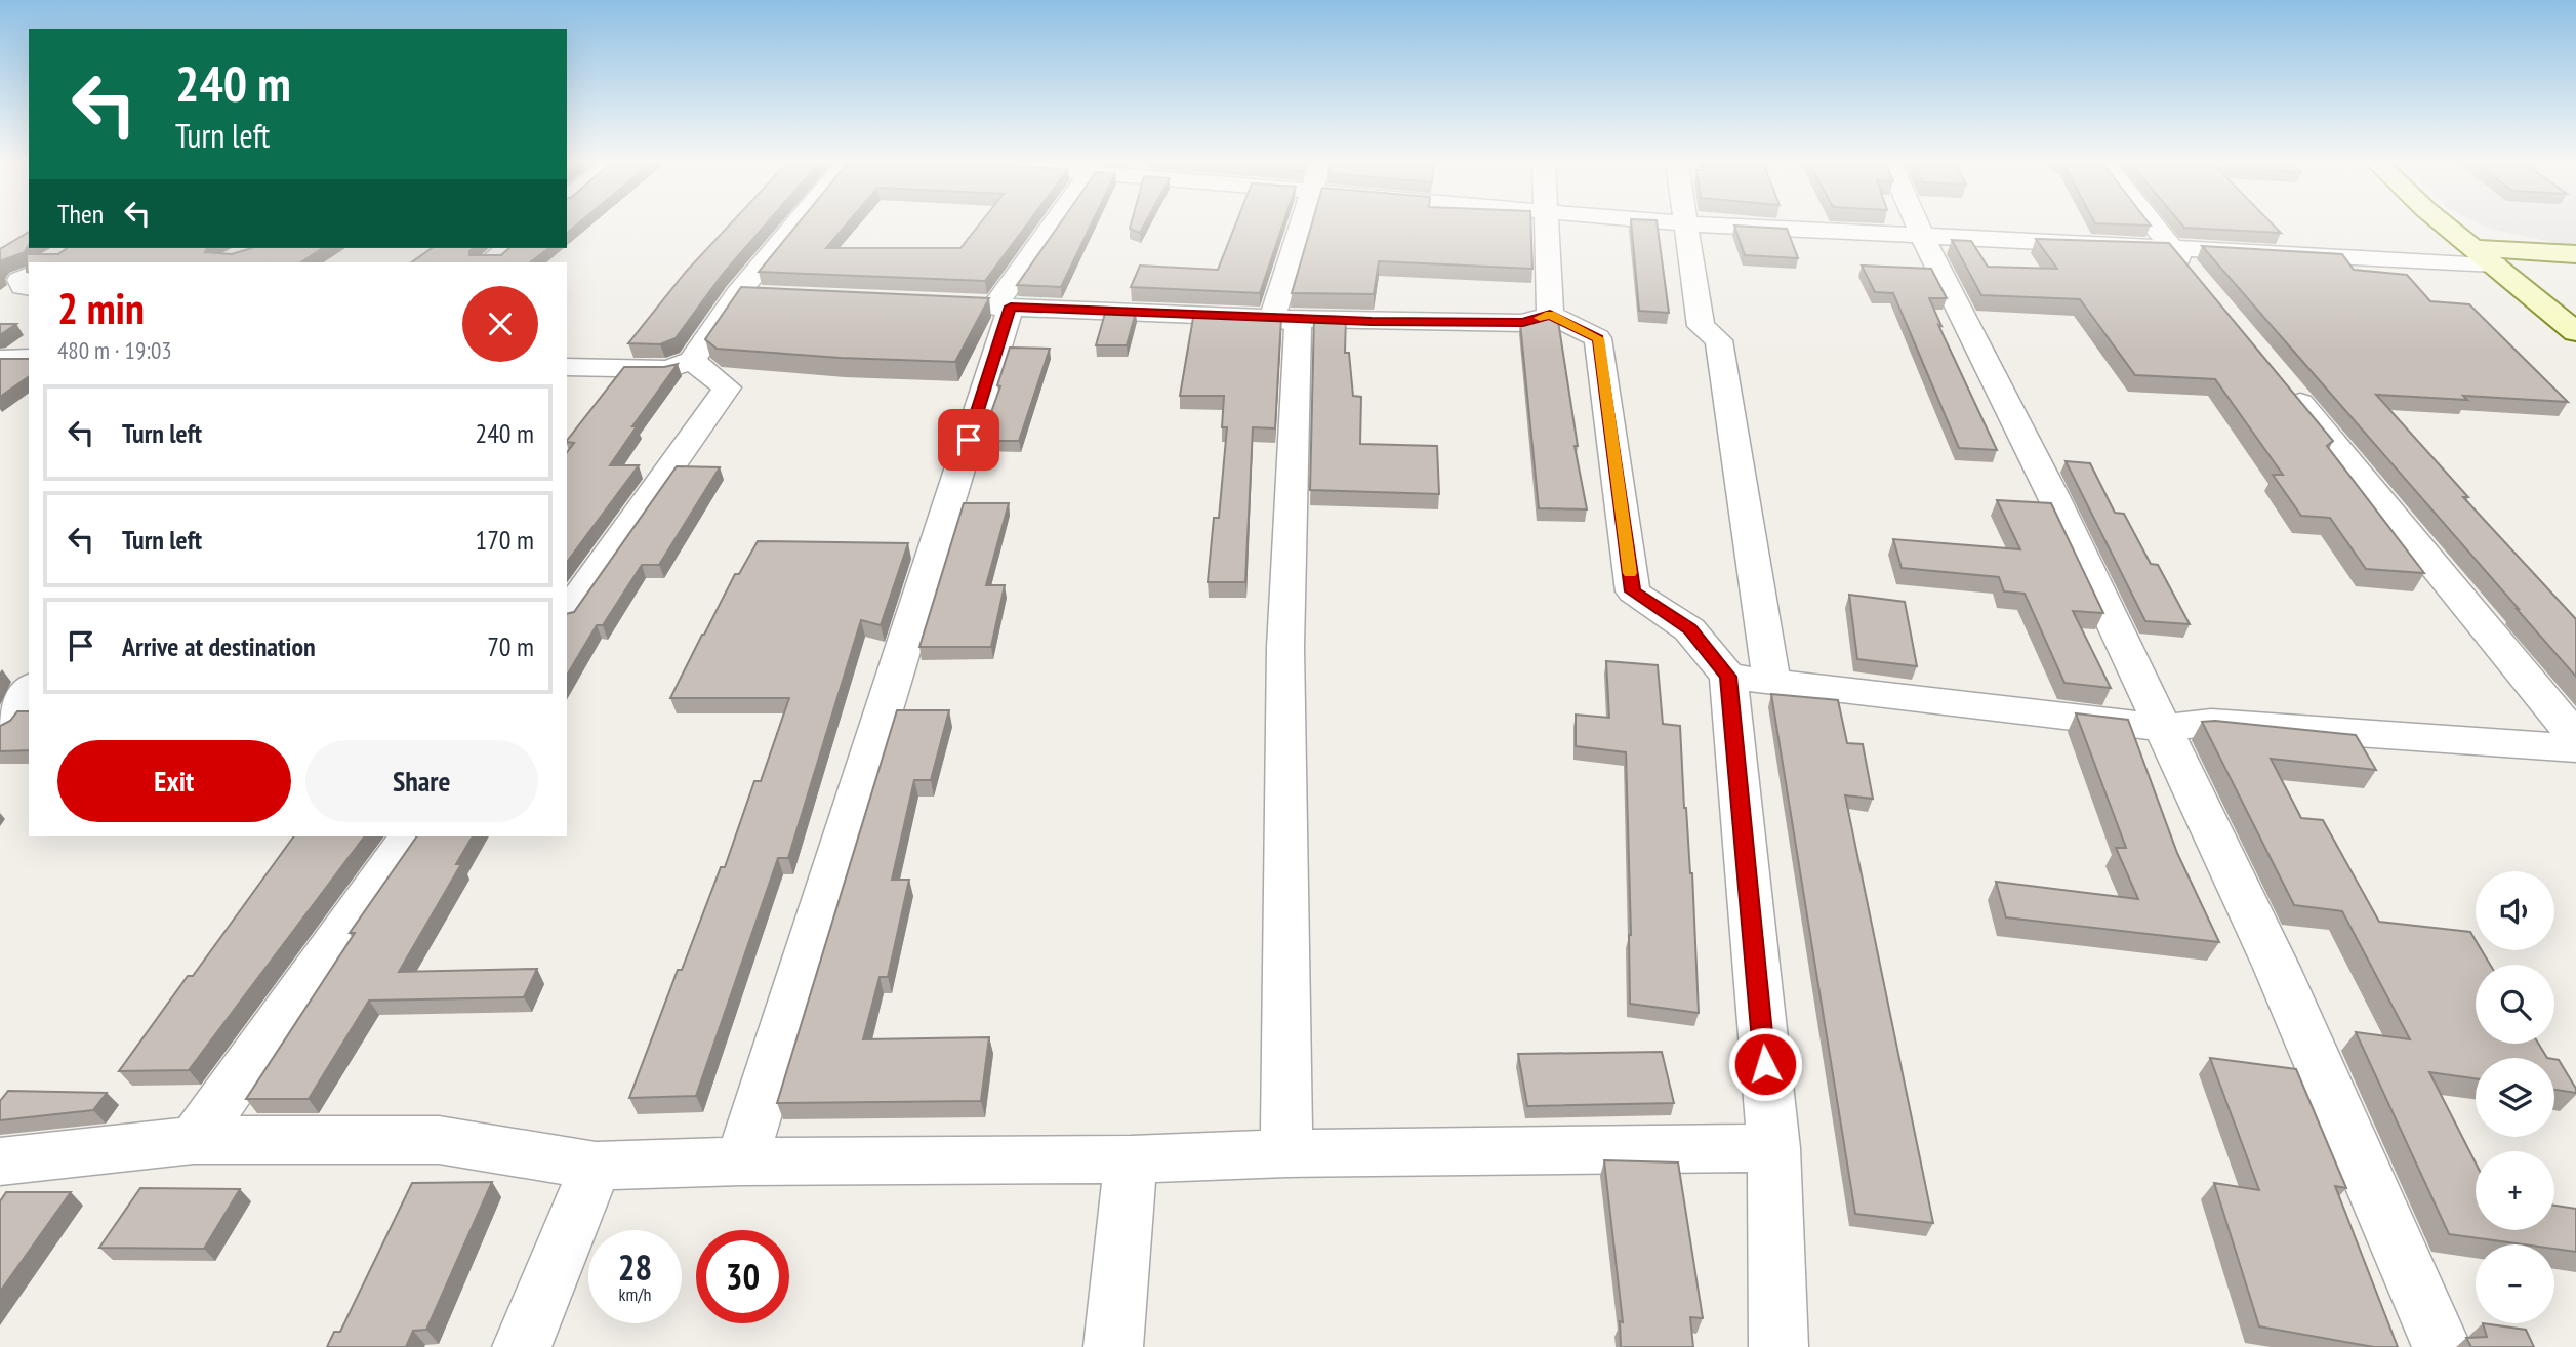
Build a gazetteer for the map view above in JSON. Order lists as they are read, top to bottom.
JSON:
{
  "page": {
    "turn": ["240 m", "Turn left"],
    "then": "Then",
    "heading": ["2 min", "480 m · 19:03"],
    "list": [
      {
        "name": "Turn left",
        "value": "240 m"
      },
      {
        "name": "Turn left",
        "value": "170 m"
      },
      {
        "name": "Arrive at destination",
        "value": "70 m"
      }
    ],
    "buttons": ["Exit", "Share"],
    "map_buttons": ["+", "−"],
    "speed": "28 km/h",
    "limit": "30"
  }
}
